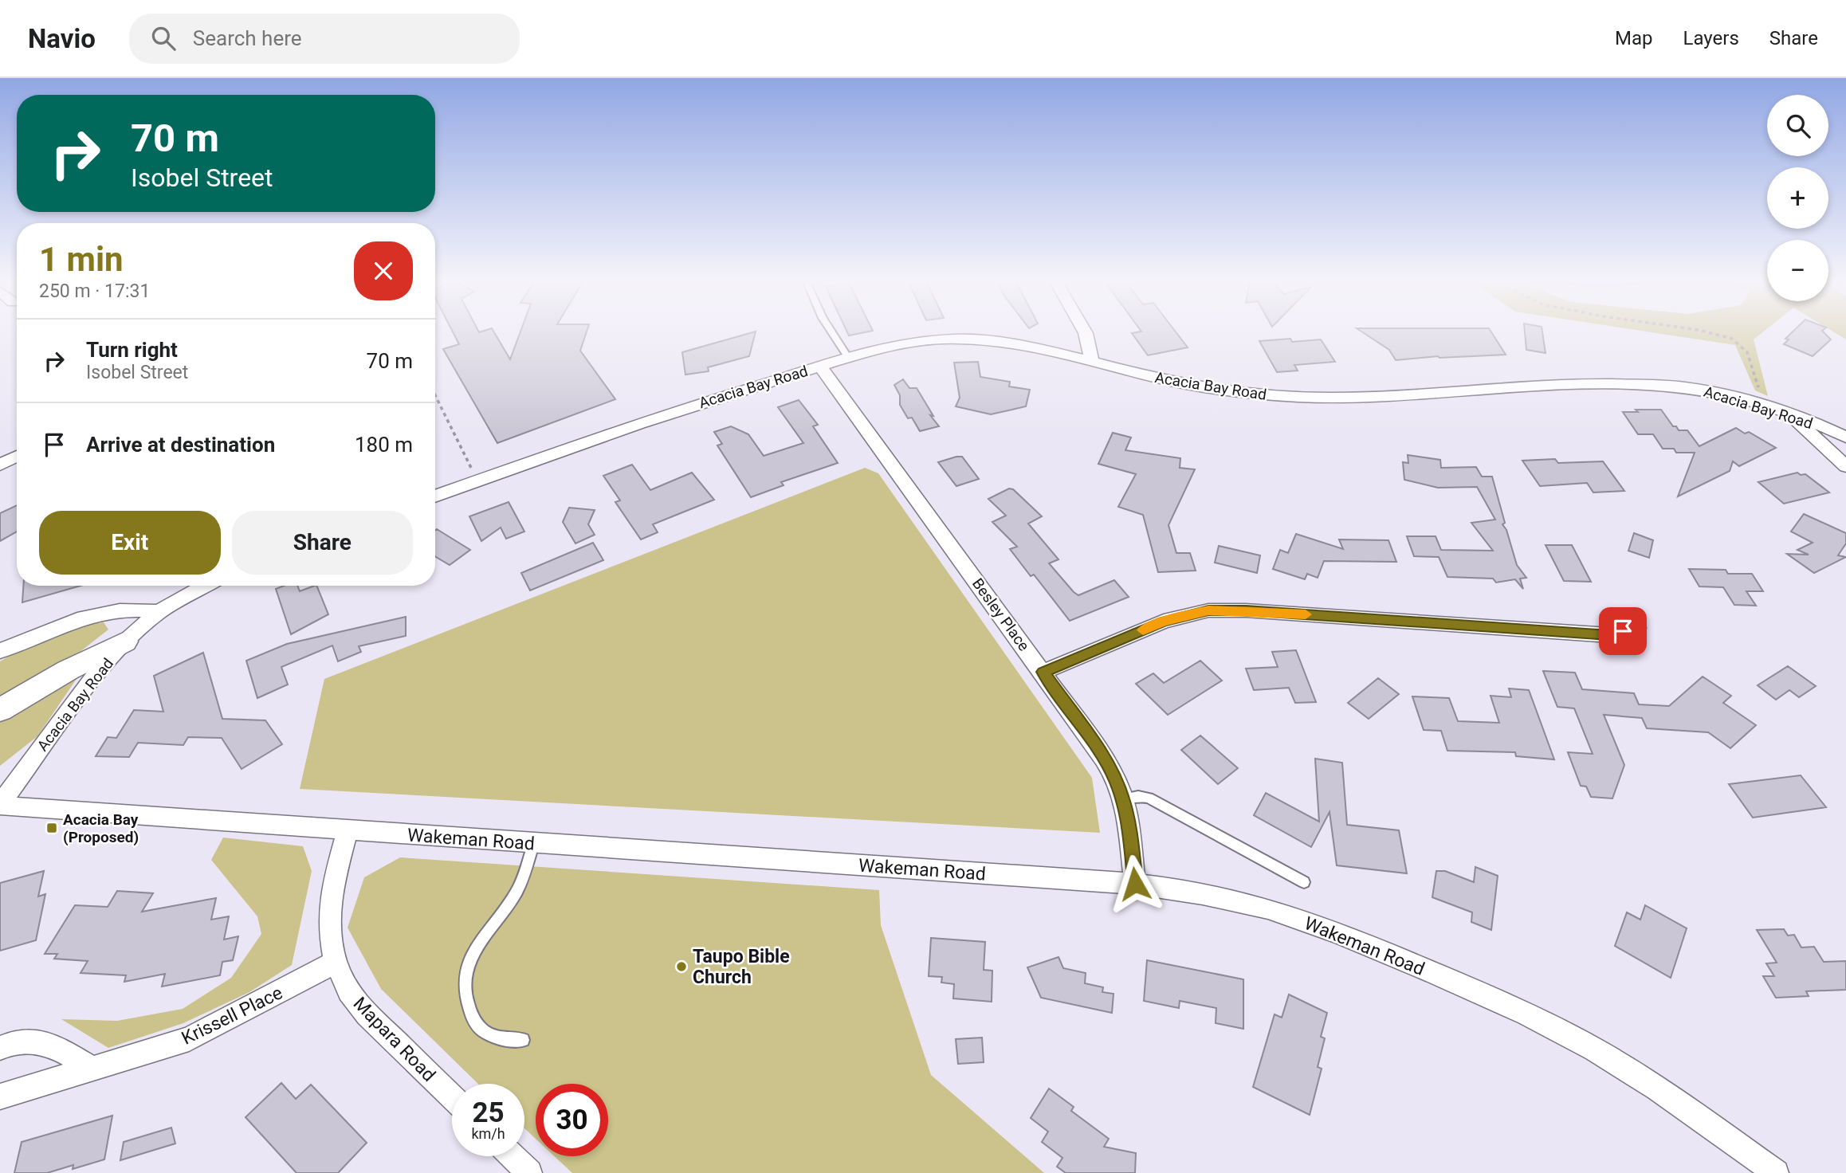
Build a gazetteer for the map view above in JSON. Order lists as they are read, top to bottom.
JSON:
{
  "streets": {
    "street": [
      "Acacia Bay Road",
      "Besley Place",
      "Wakeman Road",
      "Krissell Place",
      "Mapara Road"
    ]
  },
  "crossings": [
    ["Acacia Bay Road", "Besley Place"],
    ["Acacia Bay Road", "Wakeman Road"],
    ["Besley Place", "Wakeman Road"],
    ["Wakeman Road", "Mapara Road"],
    ["Krissell Place", "Mapara Road"]
  ],
  "places": {
    "transit": ["Acacia Bay (Proposed)"],
    "other": ["Taupo Bible Church"]
  },
  "page": {
    "header": "Navio",
    "search": "Search here",
    "nav": ["Map", "Layers", "Share"],
    "map_buttons": ["+", "−"],
    "turn": ["70 m", "Isobel Street"],
    "heading": ["1 min", "250 m · 17:31"],
    "list": [
      {
        "name": "Turn right",
        "note": "Isobel Street",
        "value": "70 m"
      },
      {
        "name": "Arrive at destination",
        "value": "180 m"
      }
    ],
    "buttons": ["Exit", "Share"],
    "speed": "25 km/h",
    "limit": "30"
  }
}
